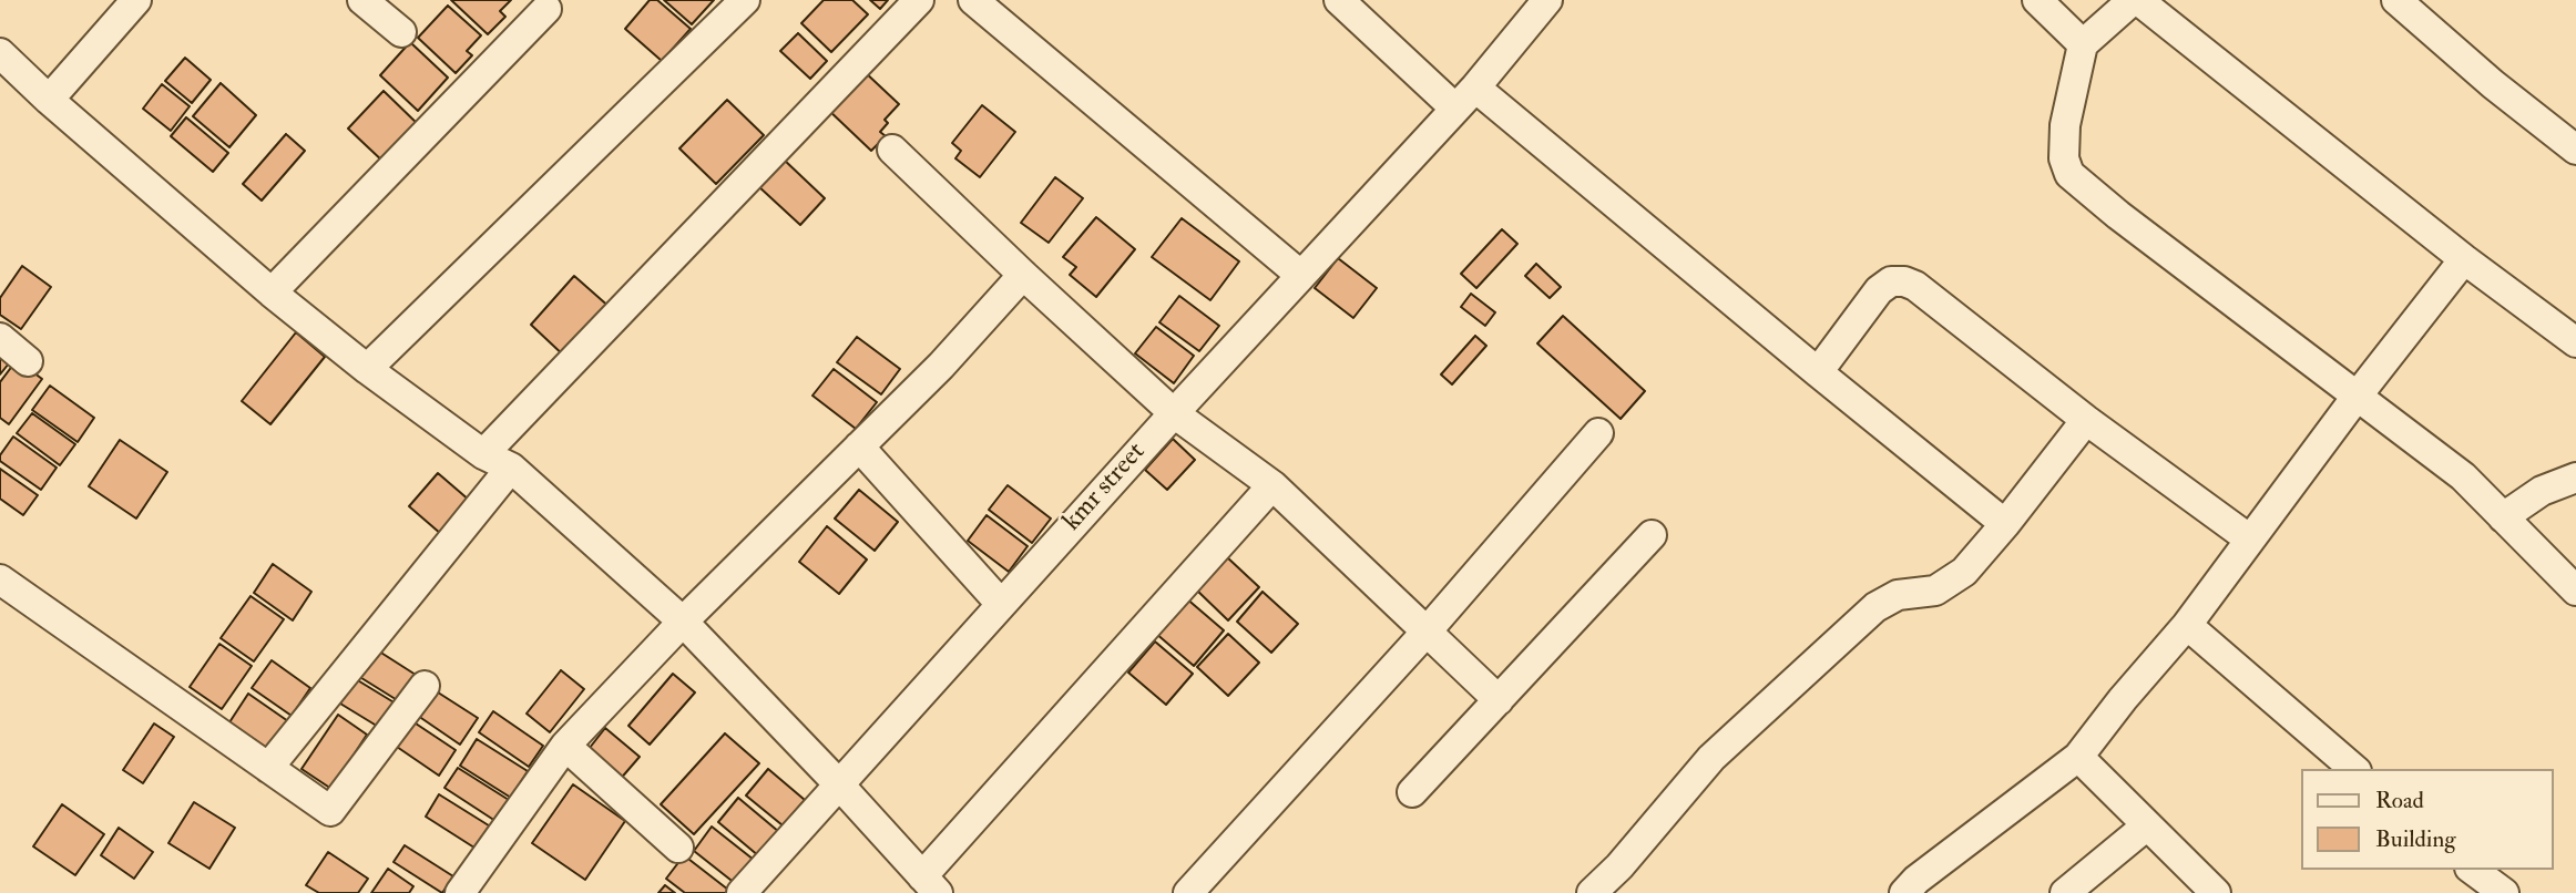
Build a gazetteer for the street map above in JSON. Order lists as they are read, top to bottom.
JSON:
{
  "streets": {
    "street": ["kmr street"]
  },
  "legend": ["Road", "Building"]
}
